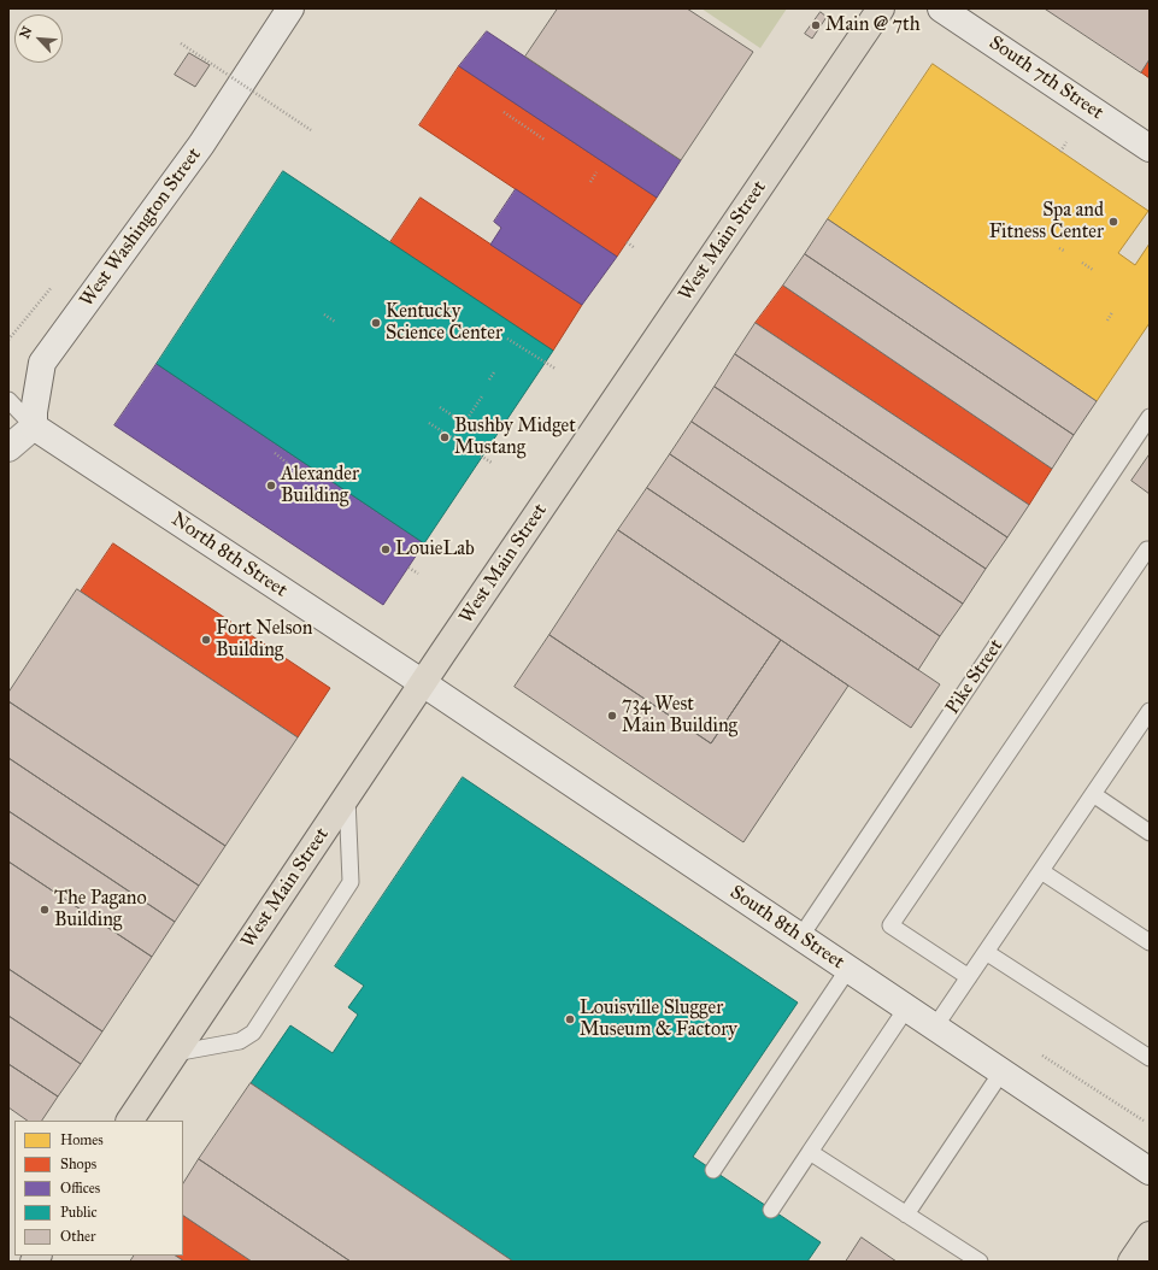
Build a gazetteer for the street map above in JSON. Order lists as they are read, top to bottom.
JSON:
{
  "streets": {
    "main road": ["West Main Street"],
    "street": [
      "South 7th Street",
      "West Washington Street",
      "North 8th Street",
      "South 8th Street"
    ],
    "lane": ["Pike Street"]
  },
  "crossings": [
    ["West Washington Street", "North 8th Street"],
    ["West Main Street", "North 8th Street"],
    ["West Main Street", "South 8th Street"],
    ["North 8th Street", "South 8th Street"],
    ["Pike Street", "South 8th Street"]
  ],
  "places": [
    "Main @ 7th",
    "Spa and Fitness Center",
    "Kentucky Science Center",
    "Bushby Midget Mustang",
    "Alexander Building",
    "LouieLab",
    "Fort Nelson Building",
    "734 West Main Building",
    "The Pagano Building",
    "Louisville Slugger Museum & Factory"
  ],
  "legend": [
    "Homes",
    "Shops",
    "Offices",
    "Public",
    "Other"
  ],
  "north": "top left"
}
